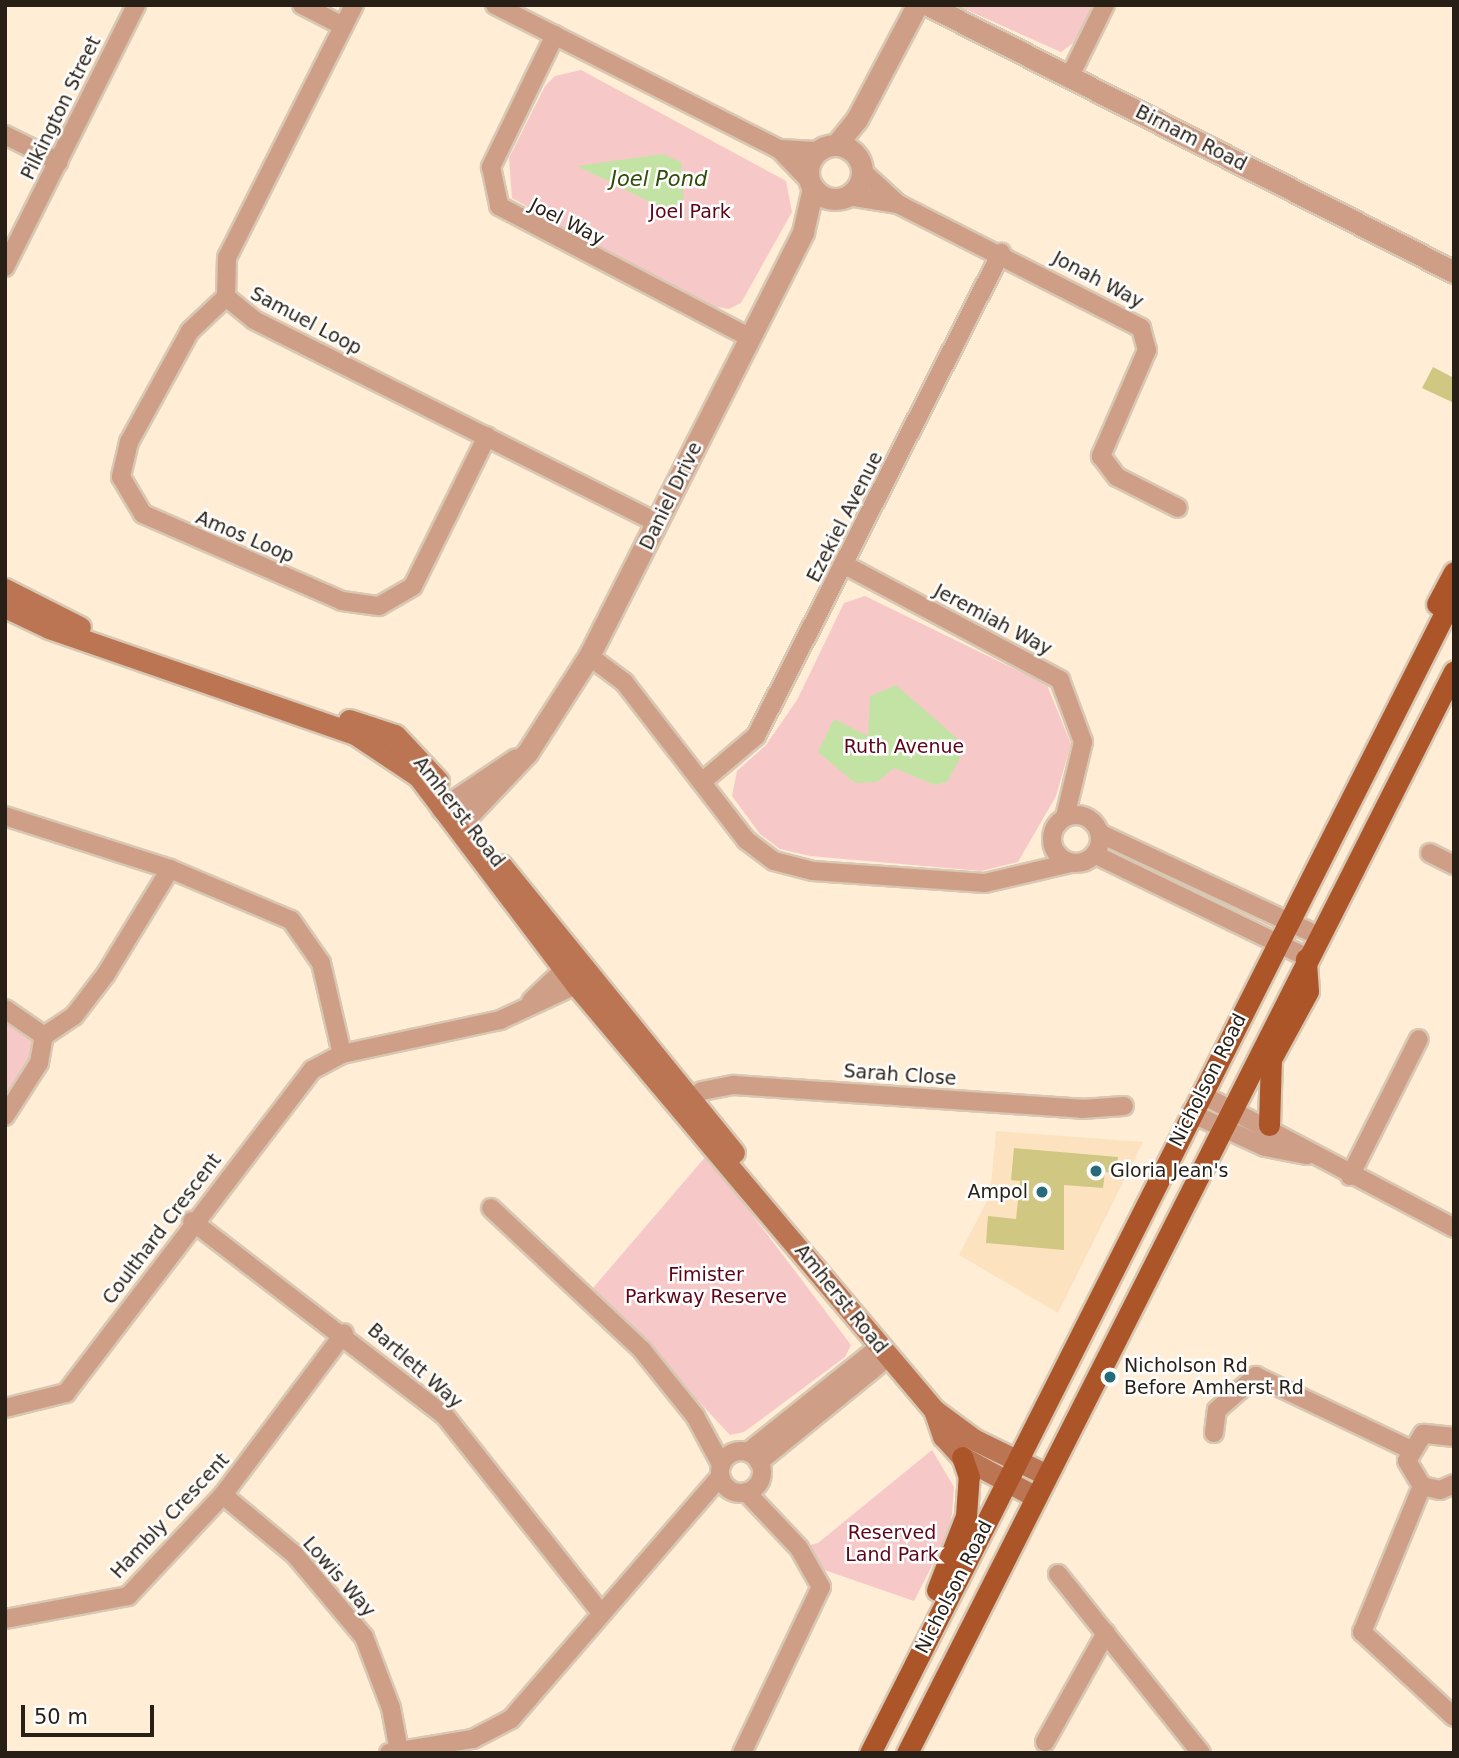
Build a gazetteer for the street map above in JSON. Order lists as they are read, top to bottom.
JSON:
{
  "streets": {
    "main road": ["Amherst Road", "Nicholson Road"],
    "street": [
      "Pilkington Street",
      "Birnam Road",
      "Joel Way",
      "Jonah Way",
      "Samuel Loop",
      "Daniel Drive",
      "Ezekiel Avenue",
      "Amos Loop",
      "Jeremiah Way",
      "Sarah Close",
      "Coulthard Crescent",
      "Bartlett Way",
      "Hambly Crescent",
      "Lowis Way"
    ]
  },
  "crossings": [
    ["Joel Way", "Daniel Drive"],
    ["Jonah Way", "Daniel Drive"],
    ["Jonah Way", "Ezekiel Avenue"],
    ["Samuel Loop", "Daniel Drive"],
    ["Samuel Loop", "Amos Loop"],
    ["Daniel Drive", "Amherst Road"],
    ["Ezekiel Avenue", "Jeremiah Way"],
    ["Amherst Road", "Sarah Close"],
    ["Amherst Road", "Nicholson Road"],
    ["Amherst Road", "Coulthard Crescent"],
    ["Coulthard Crescent", "Bartlett Way"],
    ["Bartlett Way", "Hambly Crescent"],
    ["Hambly Crescent", "Lowis Way"]
  ],
  "water": ["Joel Pond"],
  "parks": [
    "Joel Park",
    "Ruth Avenue",
    "Fimister Parkway Reserve",
    "Reserved Land Park"
  ],
  "places": ["Gloria Jean's", "Ampol", "Nicholson Rd Before Amherst Rd"],
  "scale_bar": "50 m"
}
